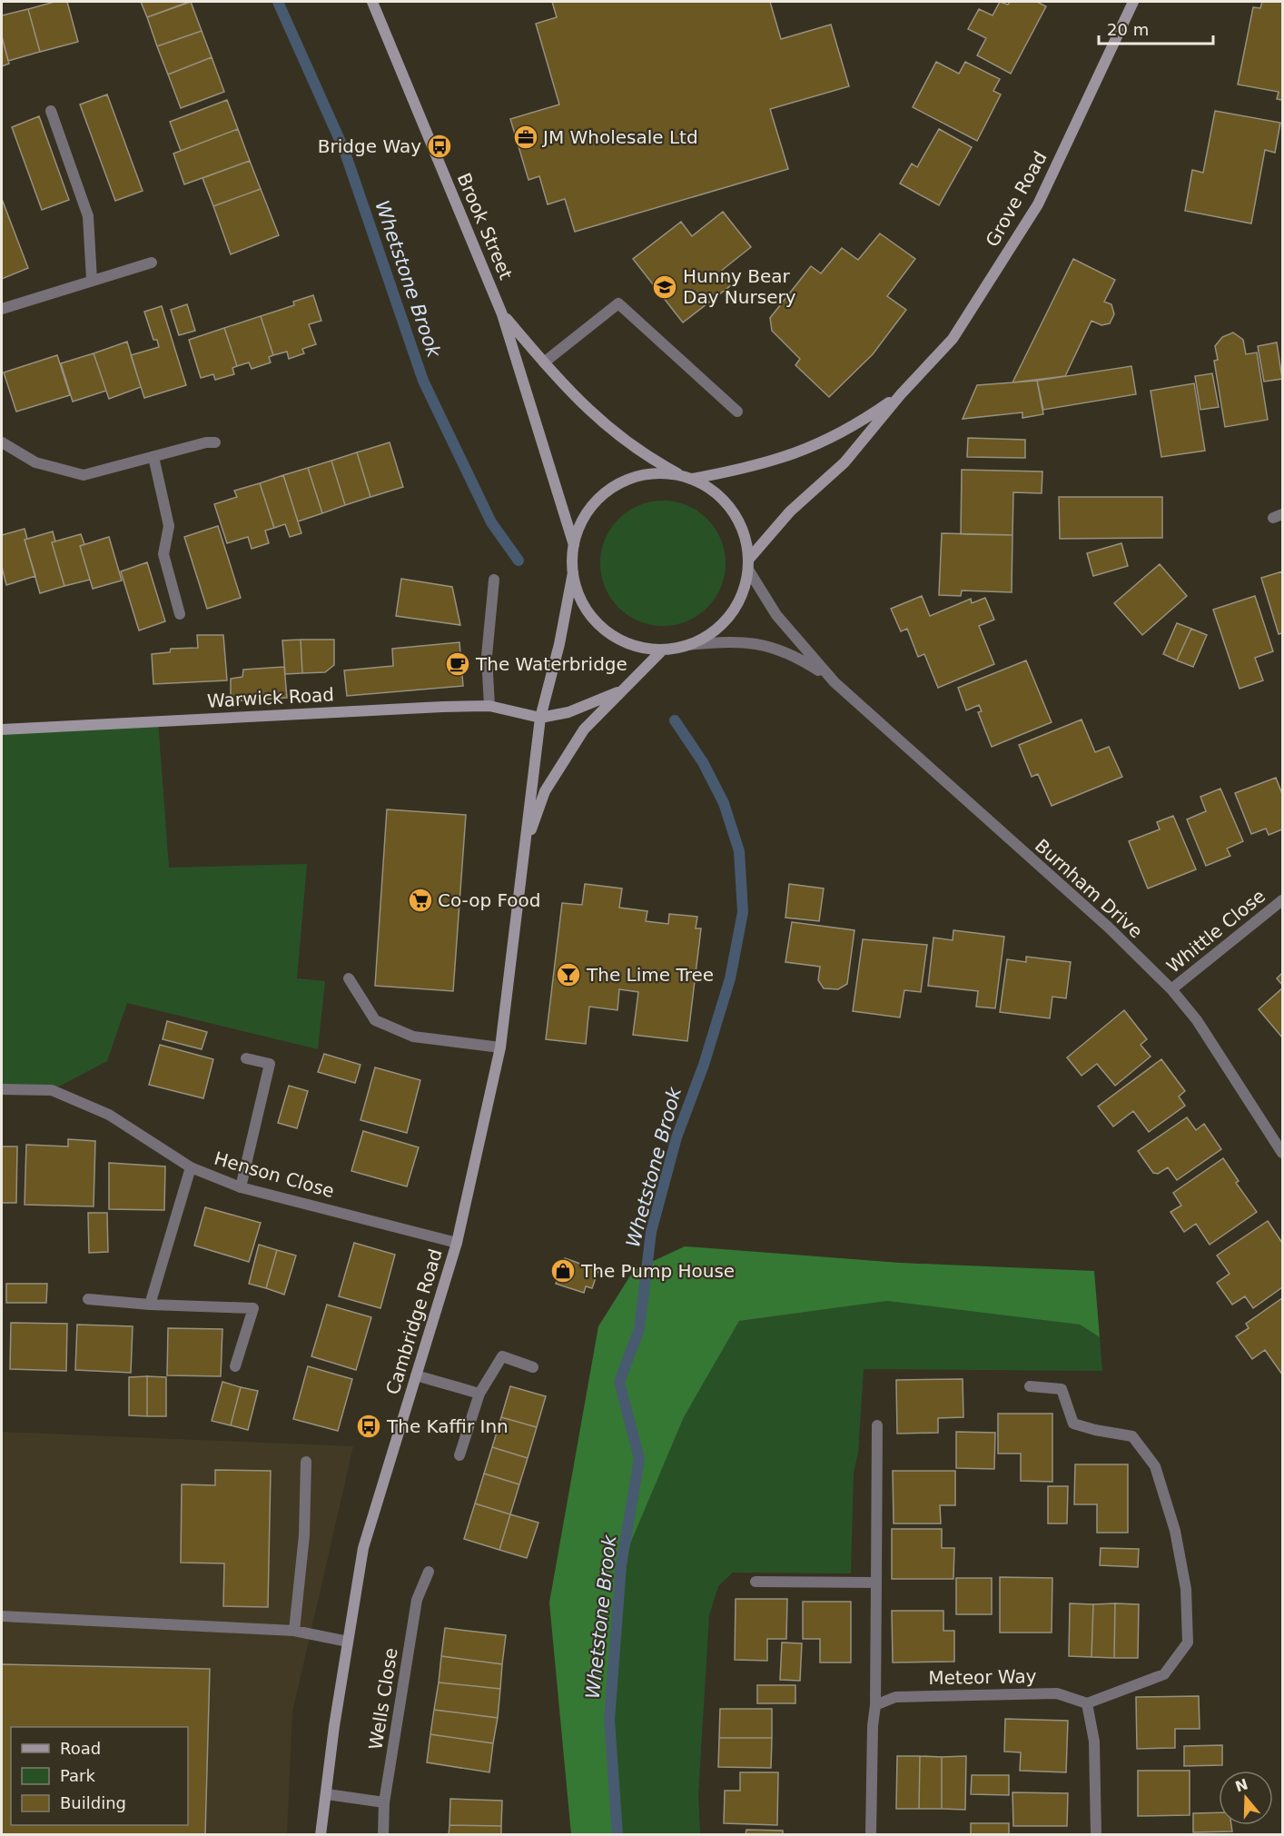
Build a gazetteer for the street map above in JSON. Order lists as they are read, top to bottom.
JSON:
{
  "streets": {
    "street": [
      "Grove Road",
      "Brook Street",
      "Warwick Road",
      "Burnham Drive",
      "Whittle Close",
      "Henson Close",
      "Cambridge Road",
      "Meteor Way",
      "Wells Close"
    ]
  },
  "crossings": [
    ["Grove Road", "Brook Street"],
    ["Grove Road", "Burnham Drive"],
    ["Grove Road", "Cambridge Road"],
    ["Brook Street", "Burnham Drive"],
    ["Brook Street", "Cambridge Road"],
    ["Warwick Road", "Cambridge Road"],
    ["Burnham Drive", "Whittle Close"],
    ["Burnham Drive", "Cambridge Road"],
    ["Henson Close", "Cambridge Road"]
  ],
  "water": ["Whetstone Brook"],
  "places": {
    "office": ["JM Wholesale Ltd"],
    "bus stop": ["Bridge Way", "The Kaffir Inn"],
    "school or university": ["Hunny Bear Day Nursery"],
    "cafe": ["The Waterbridge"],
    "supermarket": ["Co-op Food"],
    "bar": ["The Lime Tree"],
    "shop": ["The Pump House"]
  },
  "legend": ["Road", "Park", "Building"],
  "scale_bar": "20 m",
  "north": "top"
}
